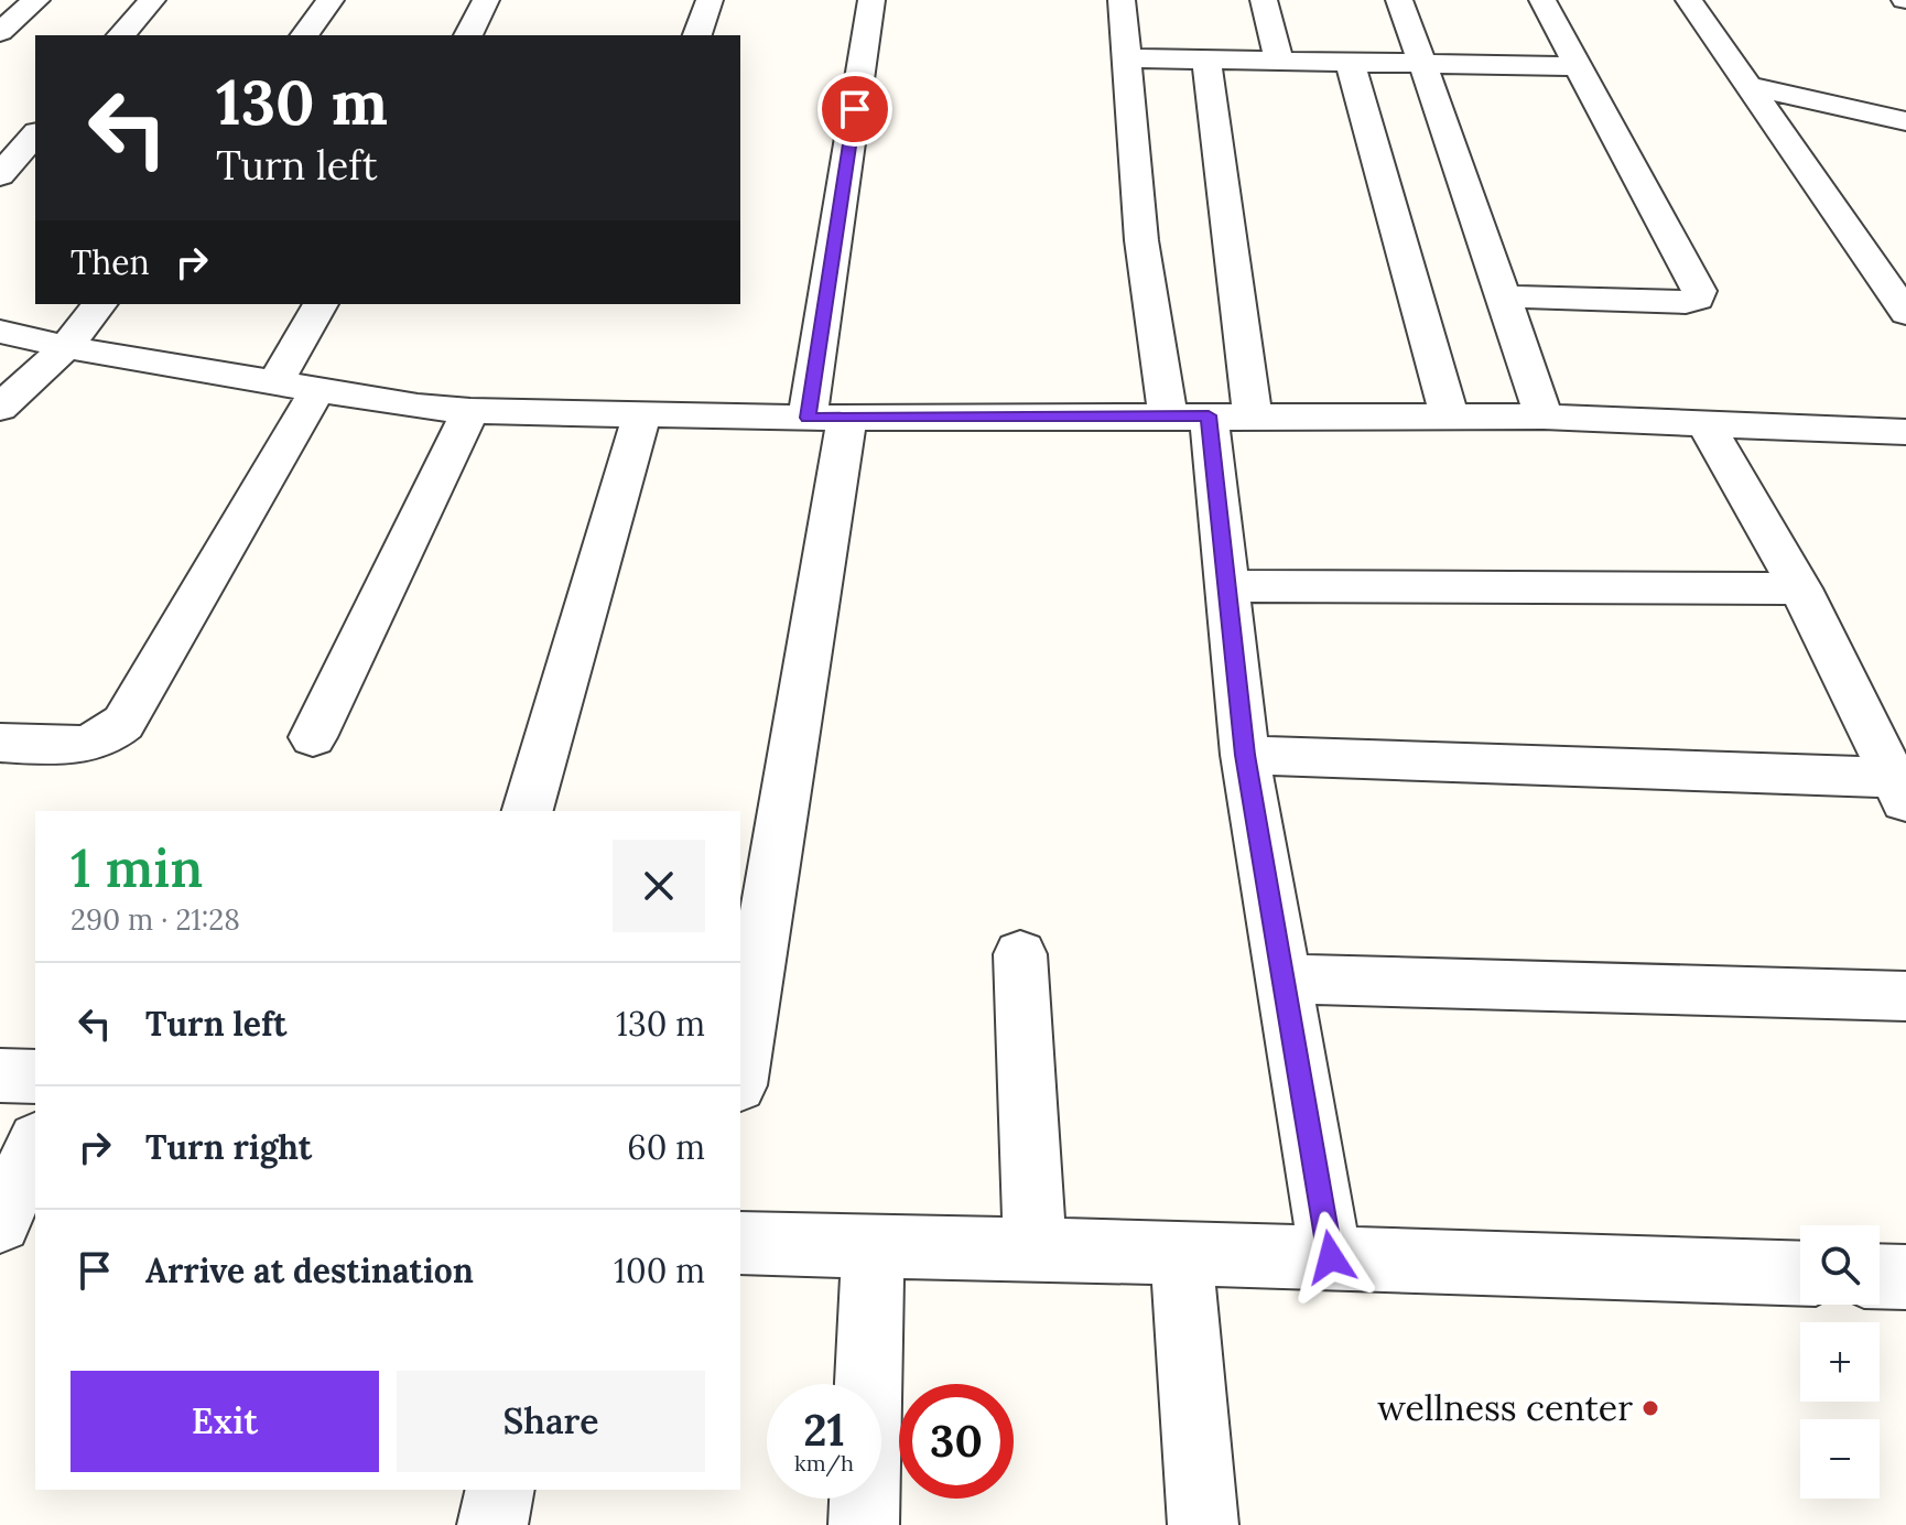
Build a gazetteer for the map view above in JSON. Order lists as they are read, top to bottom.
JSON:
{
  "places": ["wellness center"],
  "page": {
    "turn": ["130 m", "Turn left"],
    "then": "Then",
    "heading": ["1 min", "290 m · 21:28"],
    "list": [
      {
        "name": "Turn left",
        "value": "130 m"
      },
      {
        "name": "Turn right",
        "value": "60 m"
      },
      {
        "name": "Arrive at destination",
        "value": "100 m"
      }
    ],
    "map_buttons": ["+", "−"],
    "buttons": ["Exit", "Share"],
    "speed": "21 km/h",
    "limit": "30"
  }
}
